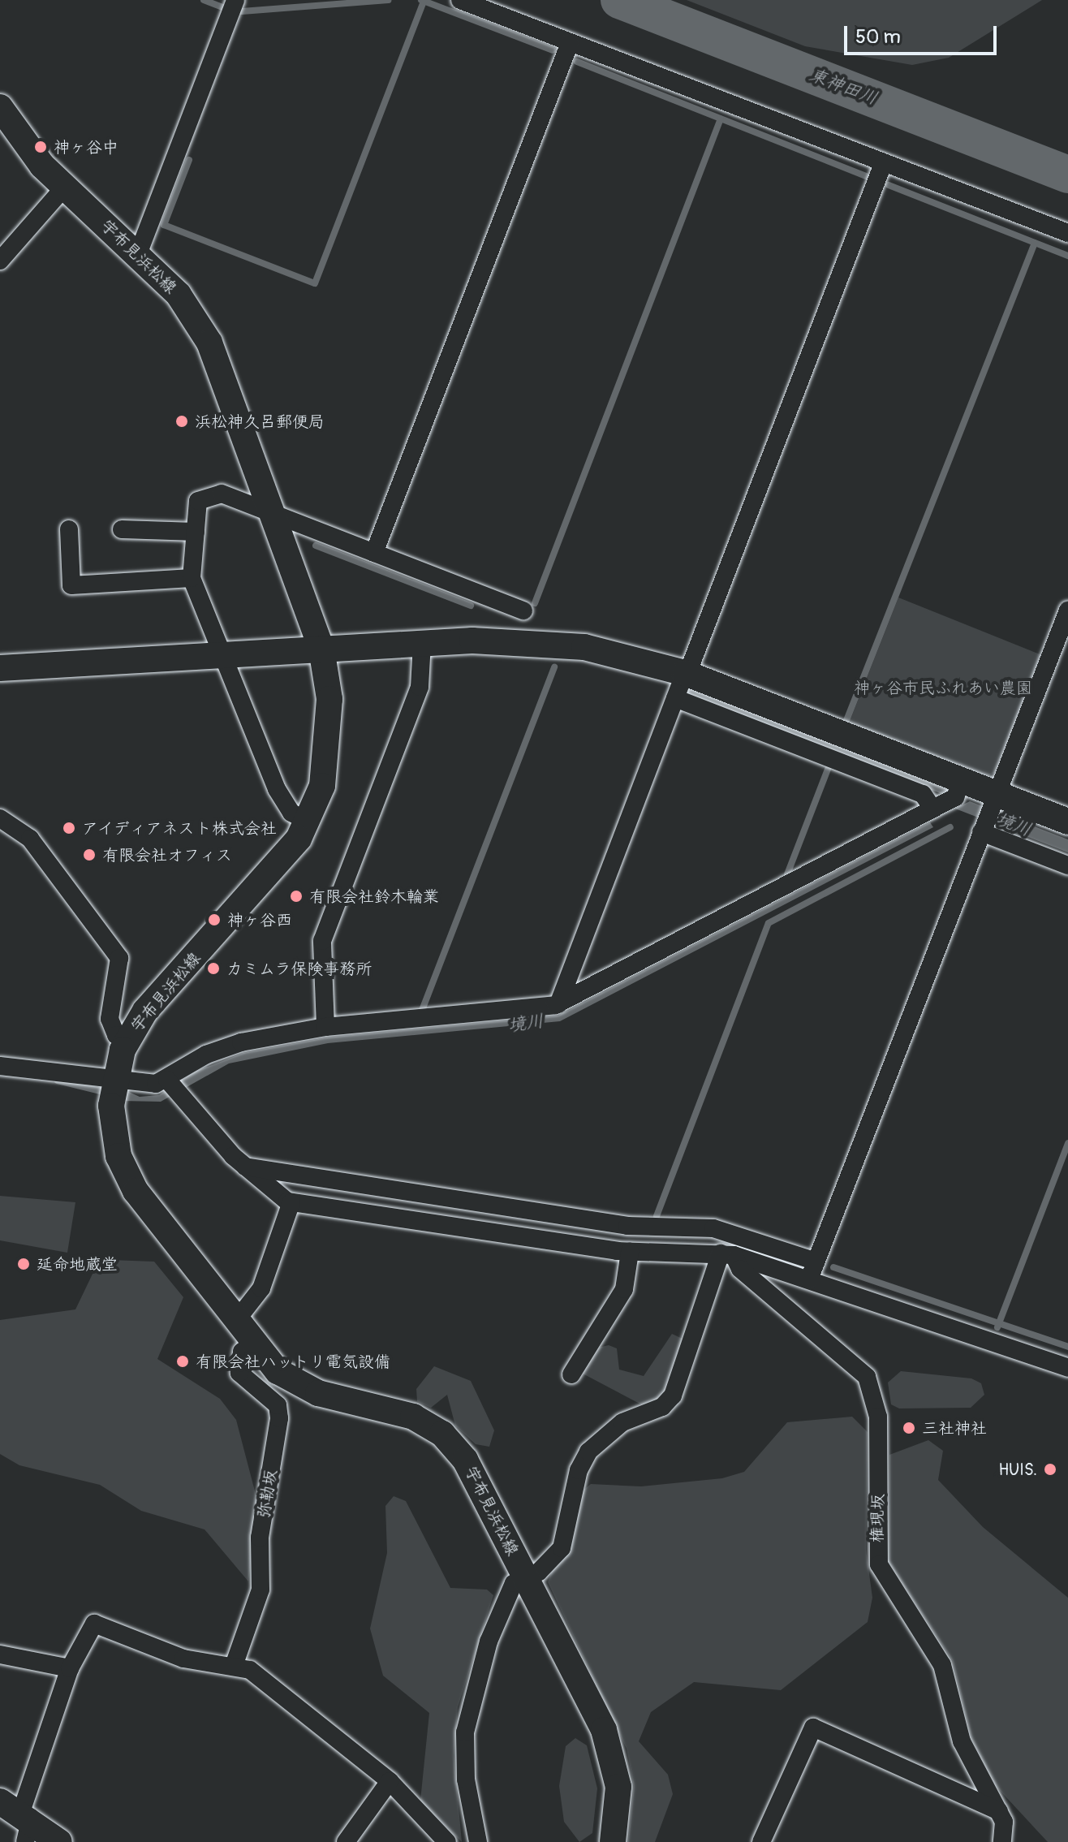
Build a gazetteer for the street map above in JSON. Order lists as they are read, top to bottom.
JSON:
{
  "streets": {
    "main road": ["宇布見浜松線"],
    "street": ["弥勒坂", "権現坂"]
  },
  "crossings": [
    ["宇布見浜松線", "弥勒坂"]
  ],
  "water": ["東神田川", "境川"],
  "parks": ["神ヶ谷市民ふれあい農園"],
  "places": [
    "神ヶ谷中",
    "浜松神久呂郵便局",
    "アイディアネスト株式会社",
    "有限会社オフィス",
    "有限会社鈴木輪業",
    "神ヶ谷西",
    "カミムラ保険事務所",
    "延命地蔵堂",
    "有限会社ハットリ電気設備",
    "三社神社",
    "HUIS."
  ],
  "scale_bar": "50 m"
}
